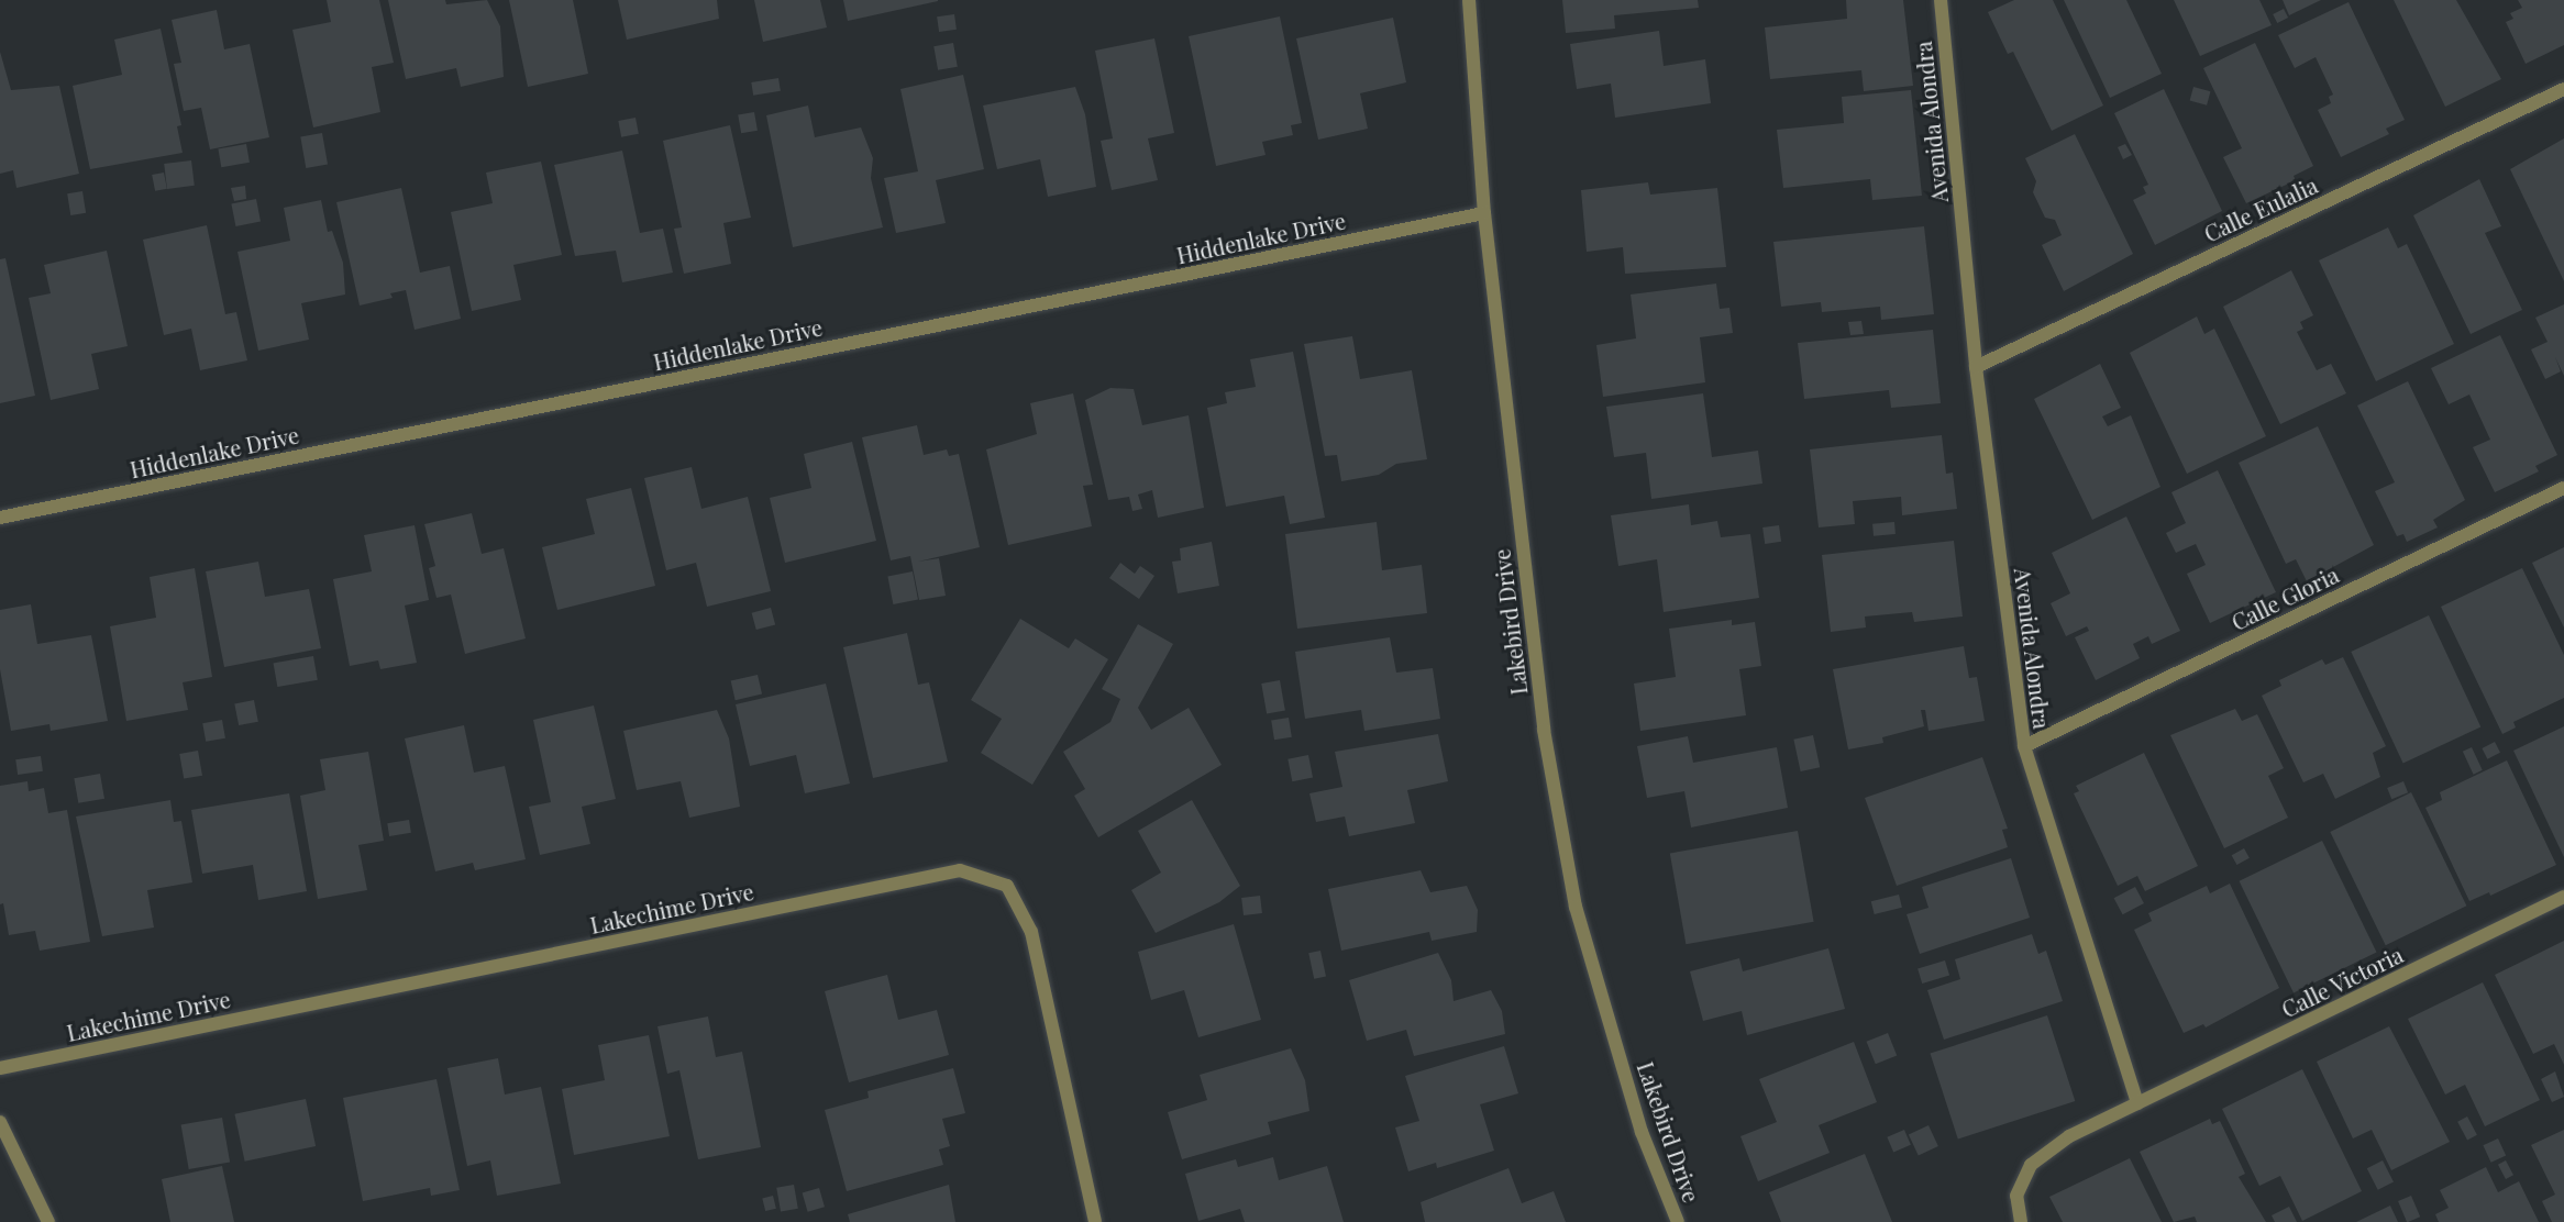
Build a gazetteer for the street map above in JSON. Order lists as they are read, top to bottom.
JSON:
{
  "streets": {
    "street": [
      "Avenida Alondra",
      "Calle Eulalia",
      "Hiddenlake Drive",
      "Calle Gloria",
      "Lakebird Drive",
      "Lakechime Drive",
      "Calle Victoria"
    ]
  },
  "crossings": [
    ["Avenida Alondra", "Calle Eulalia"],
    ["Avenida Alondra", "Calle Gloria"],
    ["Avenida Alondra", "Calle Victoria"],
    ["Hiddenlake Drive", "Lakebird Drive"]
  ]
}
